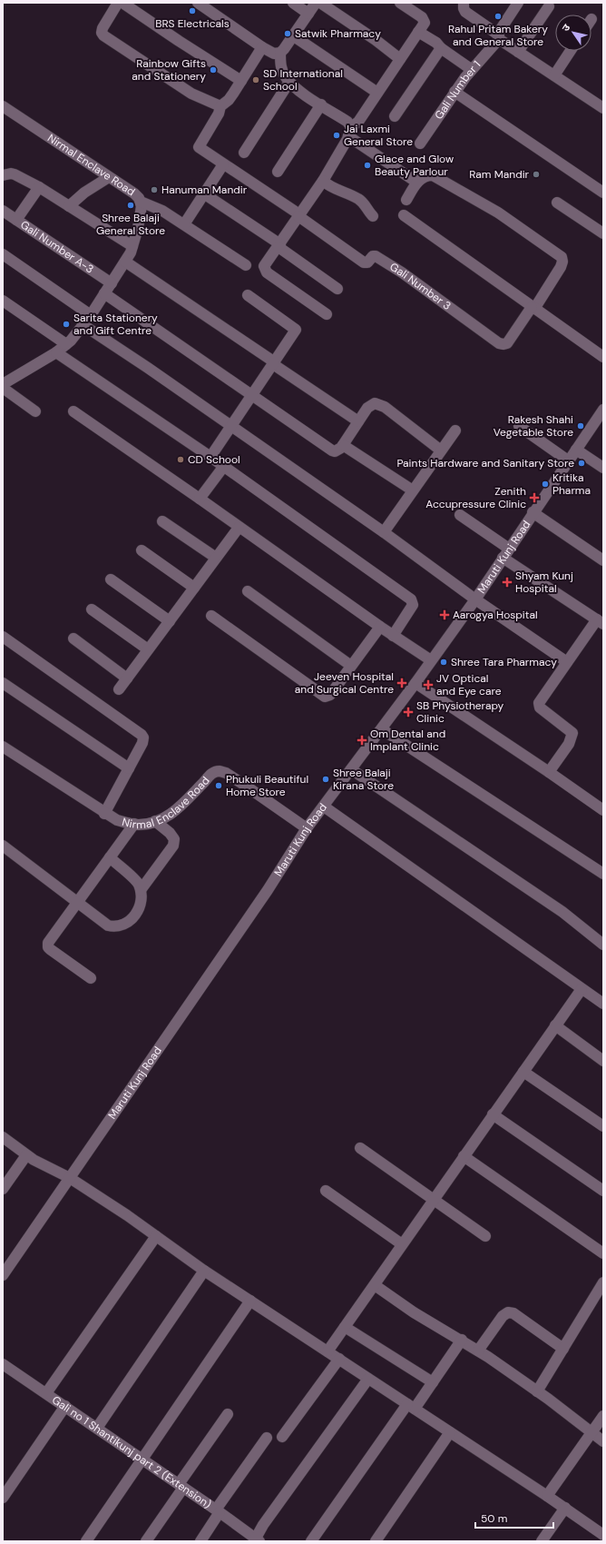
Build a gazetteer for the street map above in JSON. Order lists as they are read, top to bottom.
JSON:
{
  "streets": {
    "street": [
      "Gali Number 1",
      "Nirmal Enclave Road",
      "Gali Number A-3",
      "Gali Number 3",
      "Maruti Kunj Road",
      "Gali no 1 Shantikunj part 2 (Extension)"
    ]
  },
  "crossings": [
    ["Nirmal Enclave Road", "Gali Number A-3"],
    ["Nirmal Enclave Road", "Maruti Kunj Road"]
  ],
  "places": {
    "other": [
      "BRS Electricals",
      "Rahul Pritam Bakery and General Store",
      "Satwik Pharmacy",
      "Rainbow Gifts and Stationery",
      "SD International School",
      "Jai Laxmi General Store",
      "Glace and Glow Beauty Parlour",
      "Ram Mandir",
      "Hanuman Mandir",
      "Shree Balaji General Store",
      "Sarita Stationery and Gift Centre",
      "Rakesh Shahi Vegetable Store",
      "CD School",
      "Paints Hardware and Sanitary Store",
      "Kritika Pharma",
      "Shree Tara Pharmacy",
      "Shree Balaji Kirana Store",
      "Phukuli Beautiful Home Store"
    ],
    "health": [
      "Zenith Accupressure Clinic",
      "Shyam Kunj Hospital",
      "Aarogya Hospital",
      "Jeeven Hospital and Surgical Centre",
      "JV Optical and Eye care",
      "SB Physiotherapy Clinic",
      "Om Dental and Implant Clinic"
    ]
  },
  "scale_bar": "50 m",
  "north": "top left"
}
